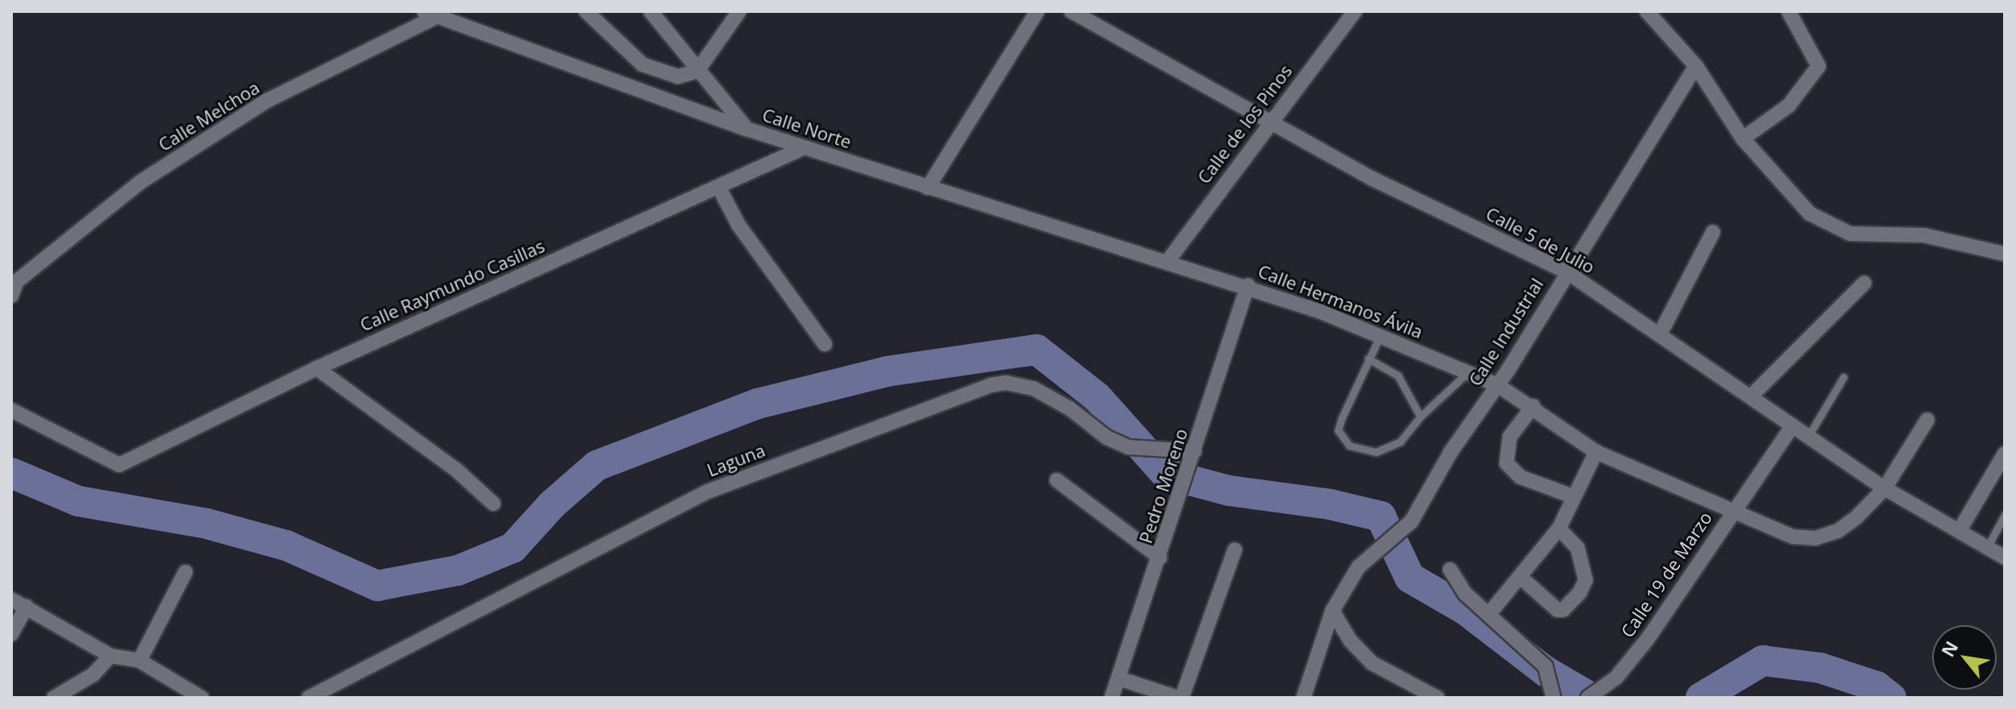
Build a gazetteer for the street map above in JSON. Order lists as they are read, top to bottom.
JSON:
{
  "streets": {
    "street": [
      "Calle Melchoa",
      "Calle de los Pinos",
      "Calle Norte",
      "Calle 5 de Julio",
      "Calle Raymundo Casillas",
      "Calle Hermanos Ávila",
      "Calle Industrial",
      "Laguna",
      "Pedro Moreno",
      "Calle 19 de Marzo"
    ]
  },
  "crossings": [
    ["Calle Melchoa", "Calle Norte"],
    ["Calle de los Pinos", "Calle Norte"],
    ["Calle de los Pinos", "Calle 5 de Julio"],
    ["Calle de los Pinos", "Calle Hermanos Ávila"],
    ["Calle Norte", "Calle Raymundo Casillas"],
    ["Calle Norte", "Calle Hermanos Ávila"],
    ["Calle 5 de Julio", "Calle Industrial"],
    ["Calle 5 de Julio", "Calle 19 de Marzo"],
    ["Calle Hermanos Ávila", "Calle Industrial"],
    ["Calle Hermanos Ávila", "Pedro Moreno"],
    ["Calle Hermanos Ávila", "Calle 19 de Marzo"],
    ["Laguna", "Pedro Moreno"]
  ],
  "north": "top left"
}
